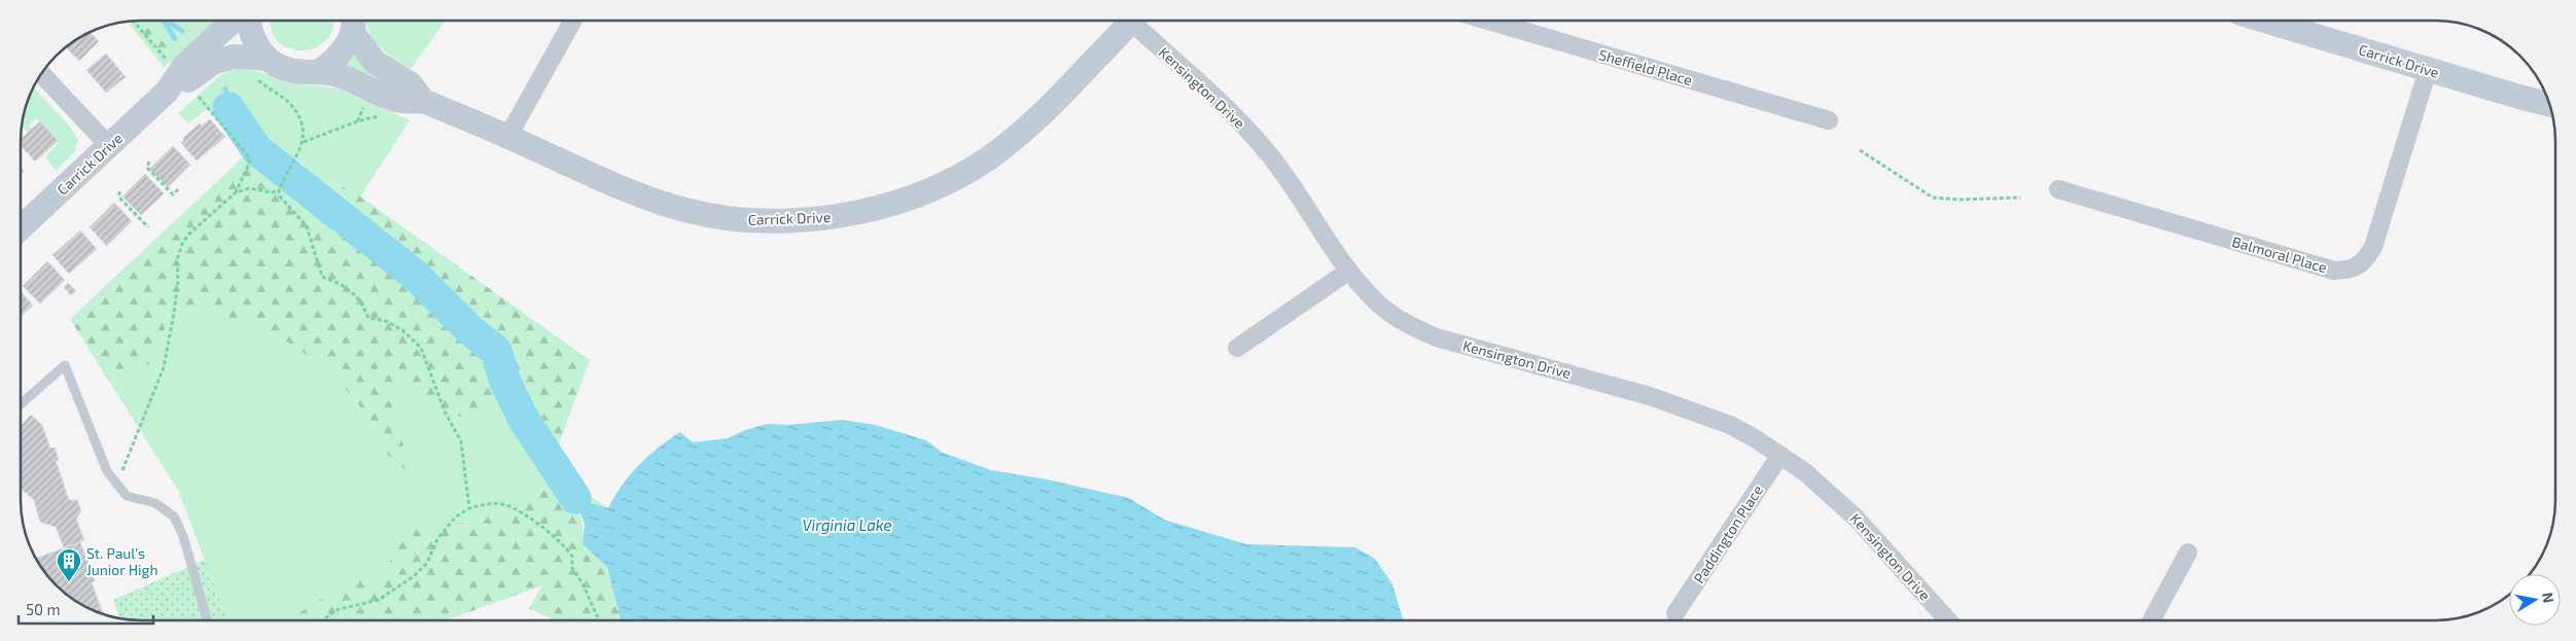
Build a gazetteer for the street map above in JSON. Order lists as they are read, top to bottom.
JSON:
{
  "streets": {
    "street": [
      "Carrick Drive",
      "Sheffield Place",
      "Kensington Drive",
      "Balmoral Place",
      "Paddington Place"
    ]
  },
  "crossings": [
    ["Carrick Drive", "Balmoral Place"],
    ["Kensington Drive", "Paddington Place"]
  ],
  "water": ["Virginia Lake"],
  "places": {
    "building": ["St. Paul's Junior High"]
  },
  "scale_bar": "50 m",
  "north": "right"
}
